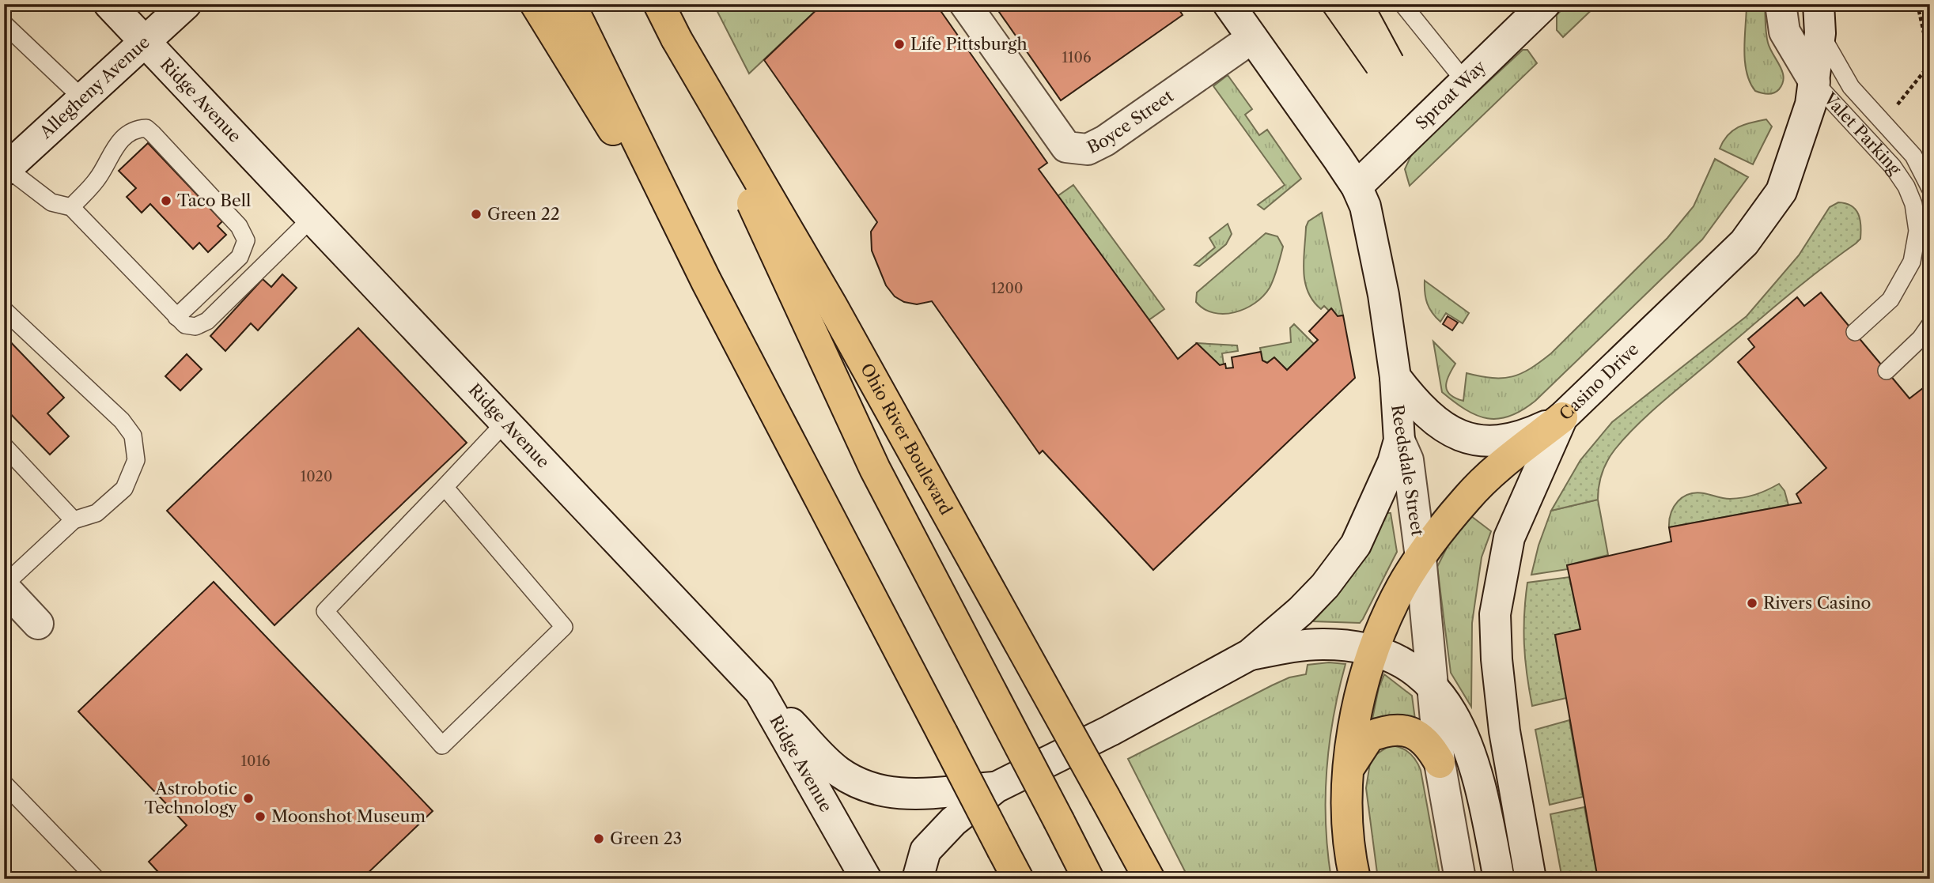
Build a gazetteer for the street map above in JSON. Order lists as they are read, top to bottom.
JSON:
{
  "streets": {
    "highway": ["Ohio River Boulevard"],
    "main road": [
      "Allegheny Avenue",
      "Sproat Way",
      "Ridge Avenue",
      "Boyce Street",
      "Casino Drive",
      "Reedsdale Street"
    ],
    "lane": ["Valet Parking"]
  },
  "crossings": [
    ["Allegheny Avenue", "Ridge Avenue"],
    ["Sproat Way", "Reedsdale Street"],
    ["Boyce Street", "Reedsdale Street"],
    ["Valet Parking", "Casino Drive"]
  ],
  "places": [
    "Life Pittsburgh",
    "Taco Bell",
    "Green 22",
    "Rivers Casino",
    "Astrobotic Technology",
    "Moonshot Museum",
    "Green 23"
  ],
  "house_numbers": [
    "1106",
    "1200",
    "1020",
    "1016"
  ]
}
